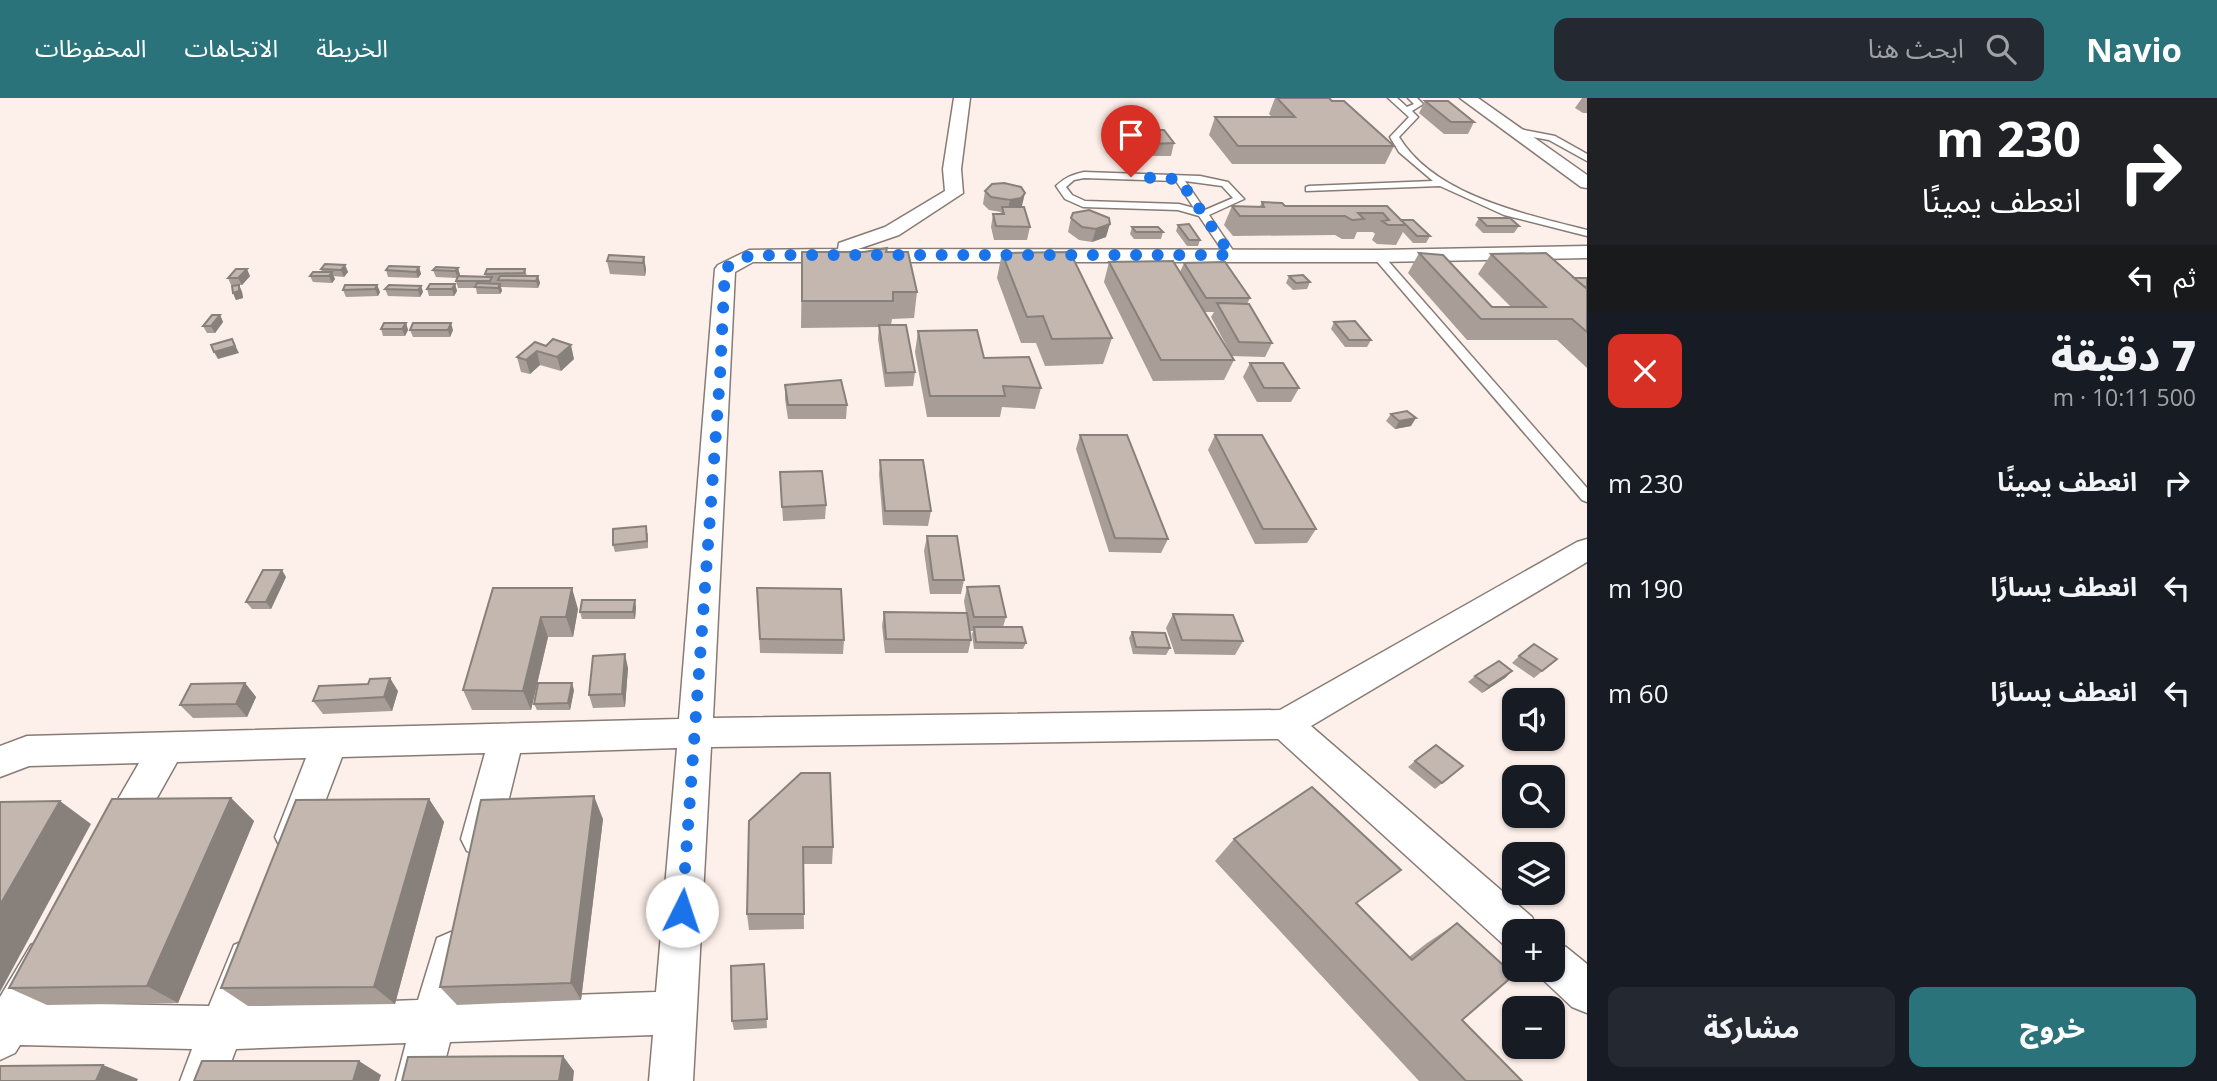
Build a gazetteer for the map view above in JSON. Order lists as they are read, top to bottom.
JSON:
{
  "page": {
    "header": "Navio",
    "search": "ابحث هنا",
    "nav": ["الخريطة", "الاتجاهات", "المحفوظات"],
    "turn": ["230 m", "انعطف يمينًا"],
    "then": "ثم",
    "heading": ["7 دقيقة", "500 m · 10:11"],
    "list": [
      {
        "name": "انعطف يمينًا",
        "value": "230 m"
      },
      {
        "name": "انعطف يسارًا",
        "value": "190 m"
      },
      {
        "name": "انعطف يسارًا",
        "value": "60 m"
      }
    ],
    "map_buttons": ["+", "−"],
    "buttons": ["خروج", "مشاركة"]
  }
}
